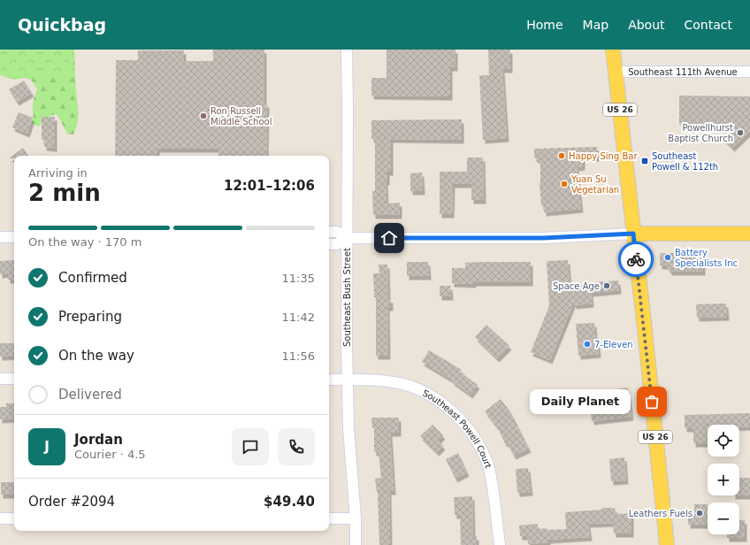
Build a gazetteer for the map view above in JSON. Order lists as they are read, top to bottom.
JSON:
{
  "streets": {
    "main road": ["US 26"],
    "street": ["Southeast 111th Avenue", "Southeast Bush Street", "Southeast Powell Court"]
  },
  "crossings": [
    ["Southeast 111th Avenue", "US 26"],
    ["Southeast Bush Street", "Southeast Powell Court"]
  ],
  "places": {
    "other": [
      "Ron Russell Middle School",
      "Powellhurst Baptist Church",
      "Happy Sing Bar",
      "Yuan Su Vegetarian",
      "Battery Specialists Inc",
      "Space Age",
      "7-Eleven",
      "Daily Planet",
      "Leathers Fuels"
    ],
    "transit": ["Southeast Powell & 112th"]
  },
  "page": {
    "header": "Quickbag",
    "nav": [
      "Home",
      "Map",
      "About",
      "Contact"
    ],
    "heading": ["2 min", "Arriving in", "12:01–12:06"],
    "panel": [
      "Jordan",
      "Courier · 4.5",
      "Order #2094",
      "$49.40"
    ],
    "bar": "On the way · 170 m",
    "list": [
      ["Confirmed", "11:35"],
      ["Preparing", "11:42"],
      ["On the way", "11:56"],
      "Delivered"
    ],
    "bubble": "Daily Planet",
    "map_buttons": ["+", "−"],
    "round": "J"
  }
}
